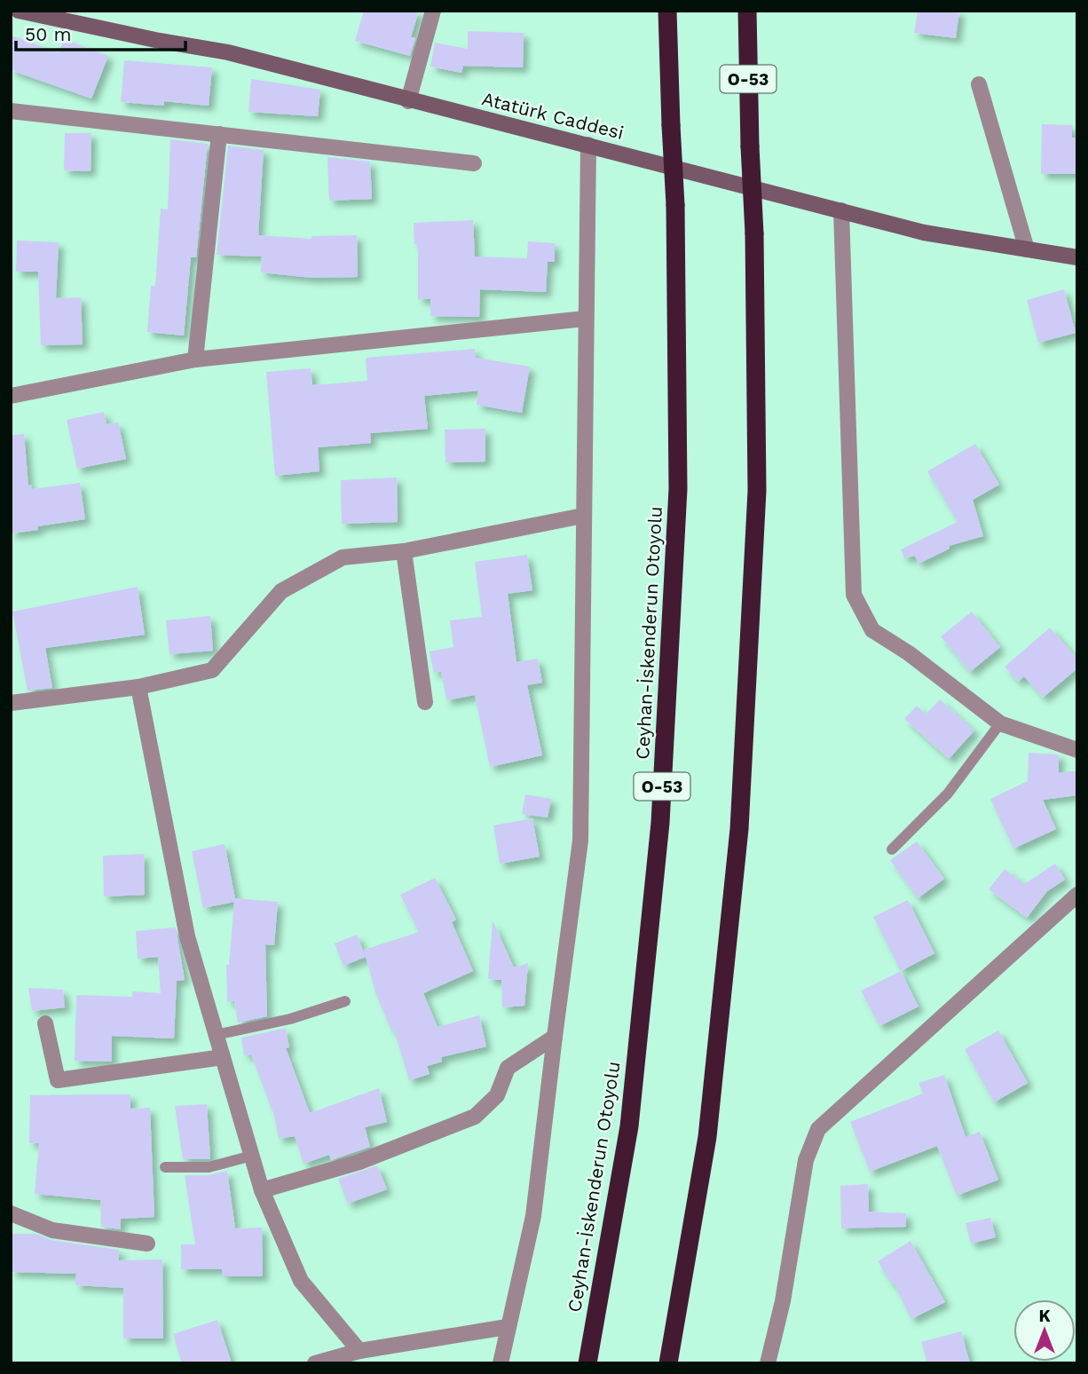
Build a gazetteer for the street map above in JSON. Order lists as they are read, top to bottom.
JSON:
{
  "streets": {
    "highway": ["O-53", "Ceyhan-İskenderun Otoyolu"],
    "street": ["Atatürk Caddesi"]
  },
  "scale_bar": "50 m",
  "north": "top"
}
